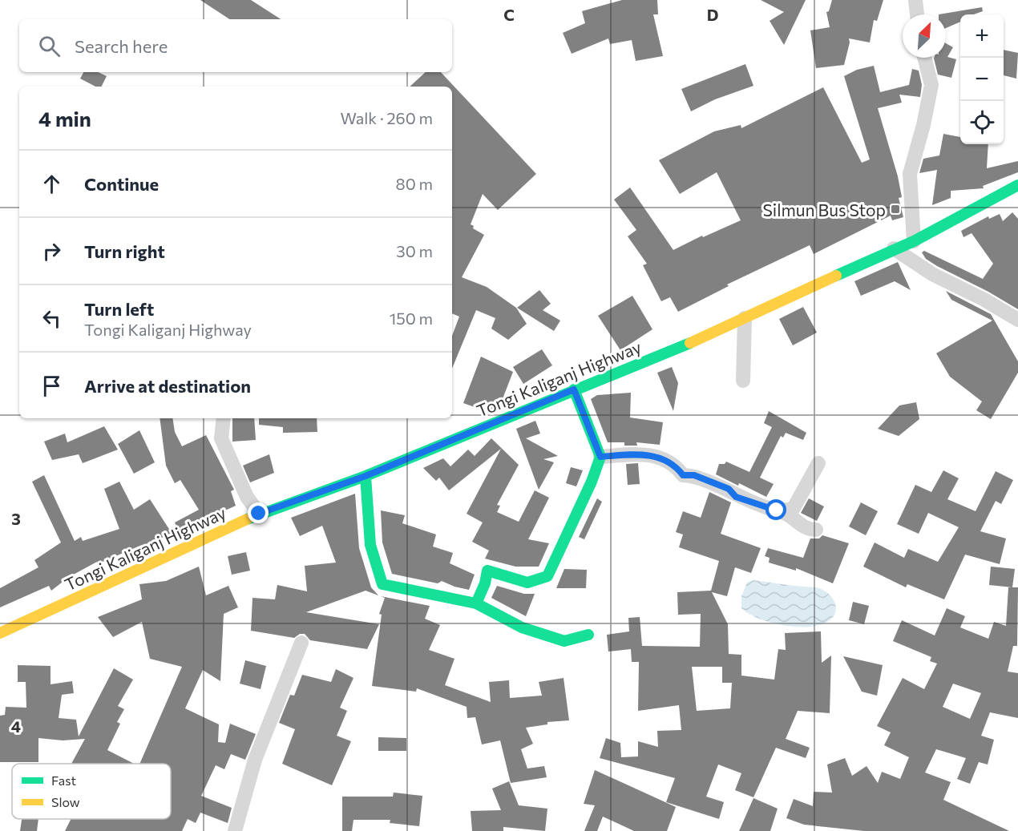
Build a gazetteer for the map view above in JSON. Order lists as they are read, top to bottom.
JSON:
{
  "streets": {
    "main road": ["Tongi Kaliganj Highway"]
  },
  "places": {
    "transit": ["Silmun Bus Stop"]
  },
  "legend": ["Fast", "Slow"],
  "north": "top right",
  "page": {
    "map_buttons": ["+", "−"],
    "search": "Search here",
    "heading": ["4 min", "Walk · 260 m"],
    "list": [
      ["Continue", "80 m"],
      ["Turn right", "30 m"],
      ["Turn left", "Tongi Kaliganj Highway", "150 m"],
      "Arrive at destination"
    ]
  },
  "grid": {
    "columns": ["C", "D"],
    "rows": ["3", "4"]
  }
}
